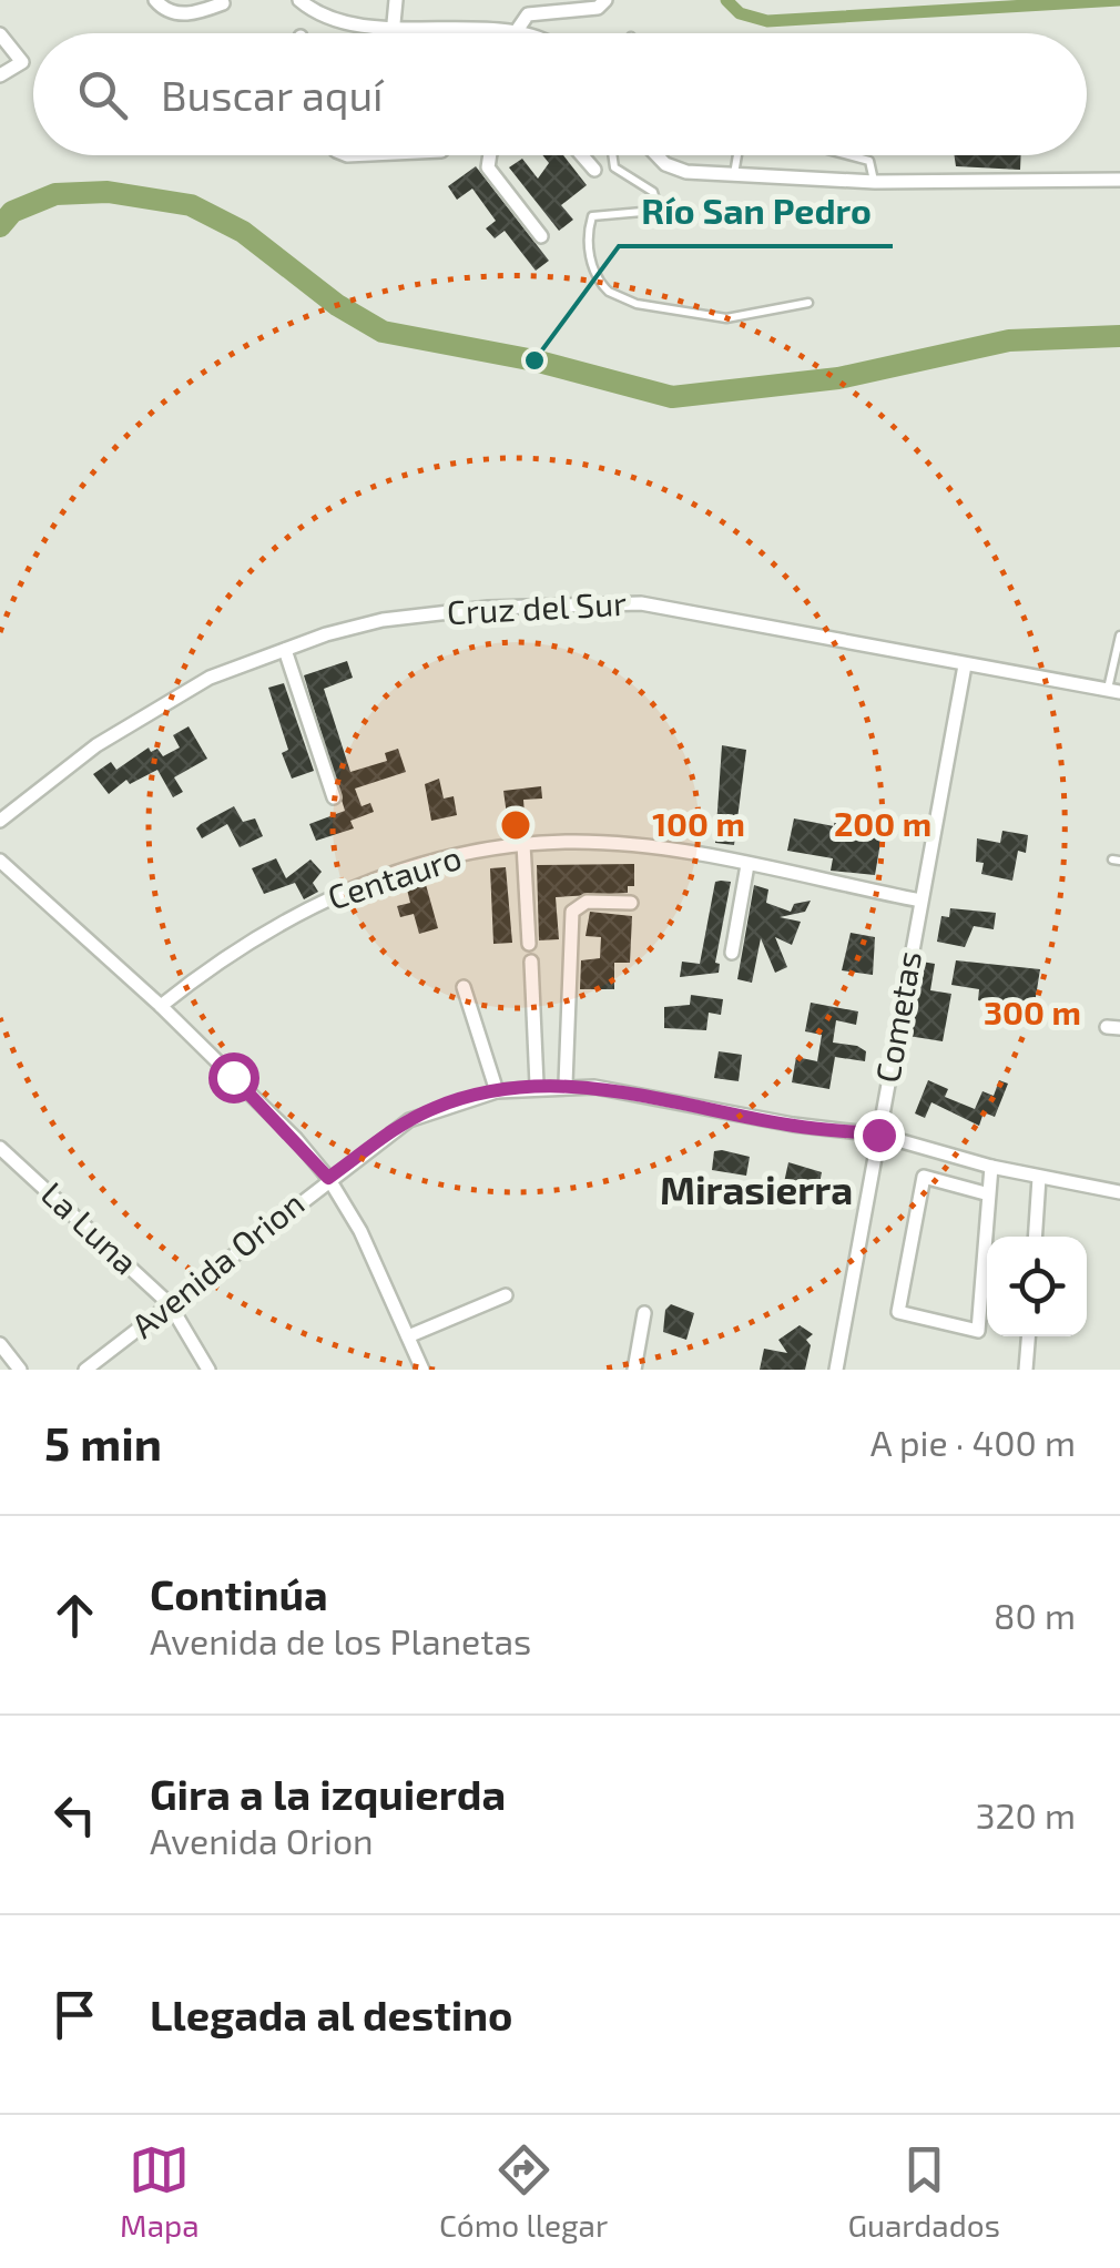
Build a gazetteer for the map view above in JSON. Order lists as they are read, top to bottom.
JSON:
{
  "streets": {
    "street": [
      "Cruz del Sur",
      "Centauro",
      "Cometas",
      "La Luna",
      "Avenida Orion"
    ]
  },
  "crossings": [
    ["Cruz del Sur", "Cometas"],
    ["Centauro", "Cometas"],
    ["Cometas", "Avenida Orion"],
    ["La Luna", "Avenida Orion"]
  ],
  "districts": ["Mirasierra"],
  "places": ["Río San Pedro"],
  "page": {
    "search": "Buscar aquí",
    "heading": ["5 min", "A pie · 400 m"],
    "list": [
      ["Continúa", "Avenida de los Planetas", "80 m"],
      ["Gira a la izquierda", "Avenida Orion", "320 m"],
      "Llegada al destino"
    ],
    "nav": ["Mapa", "Cómo llegar", "Guardados"]
  },
  "rings": ["100 m", "200 m", "300 m"]
}
